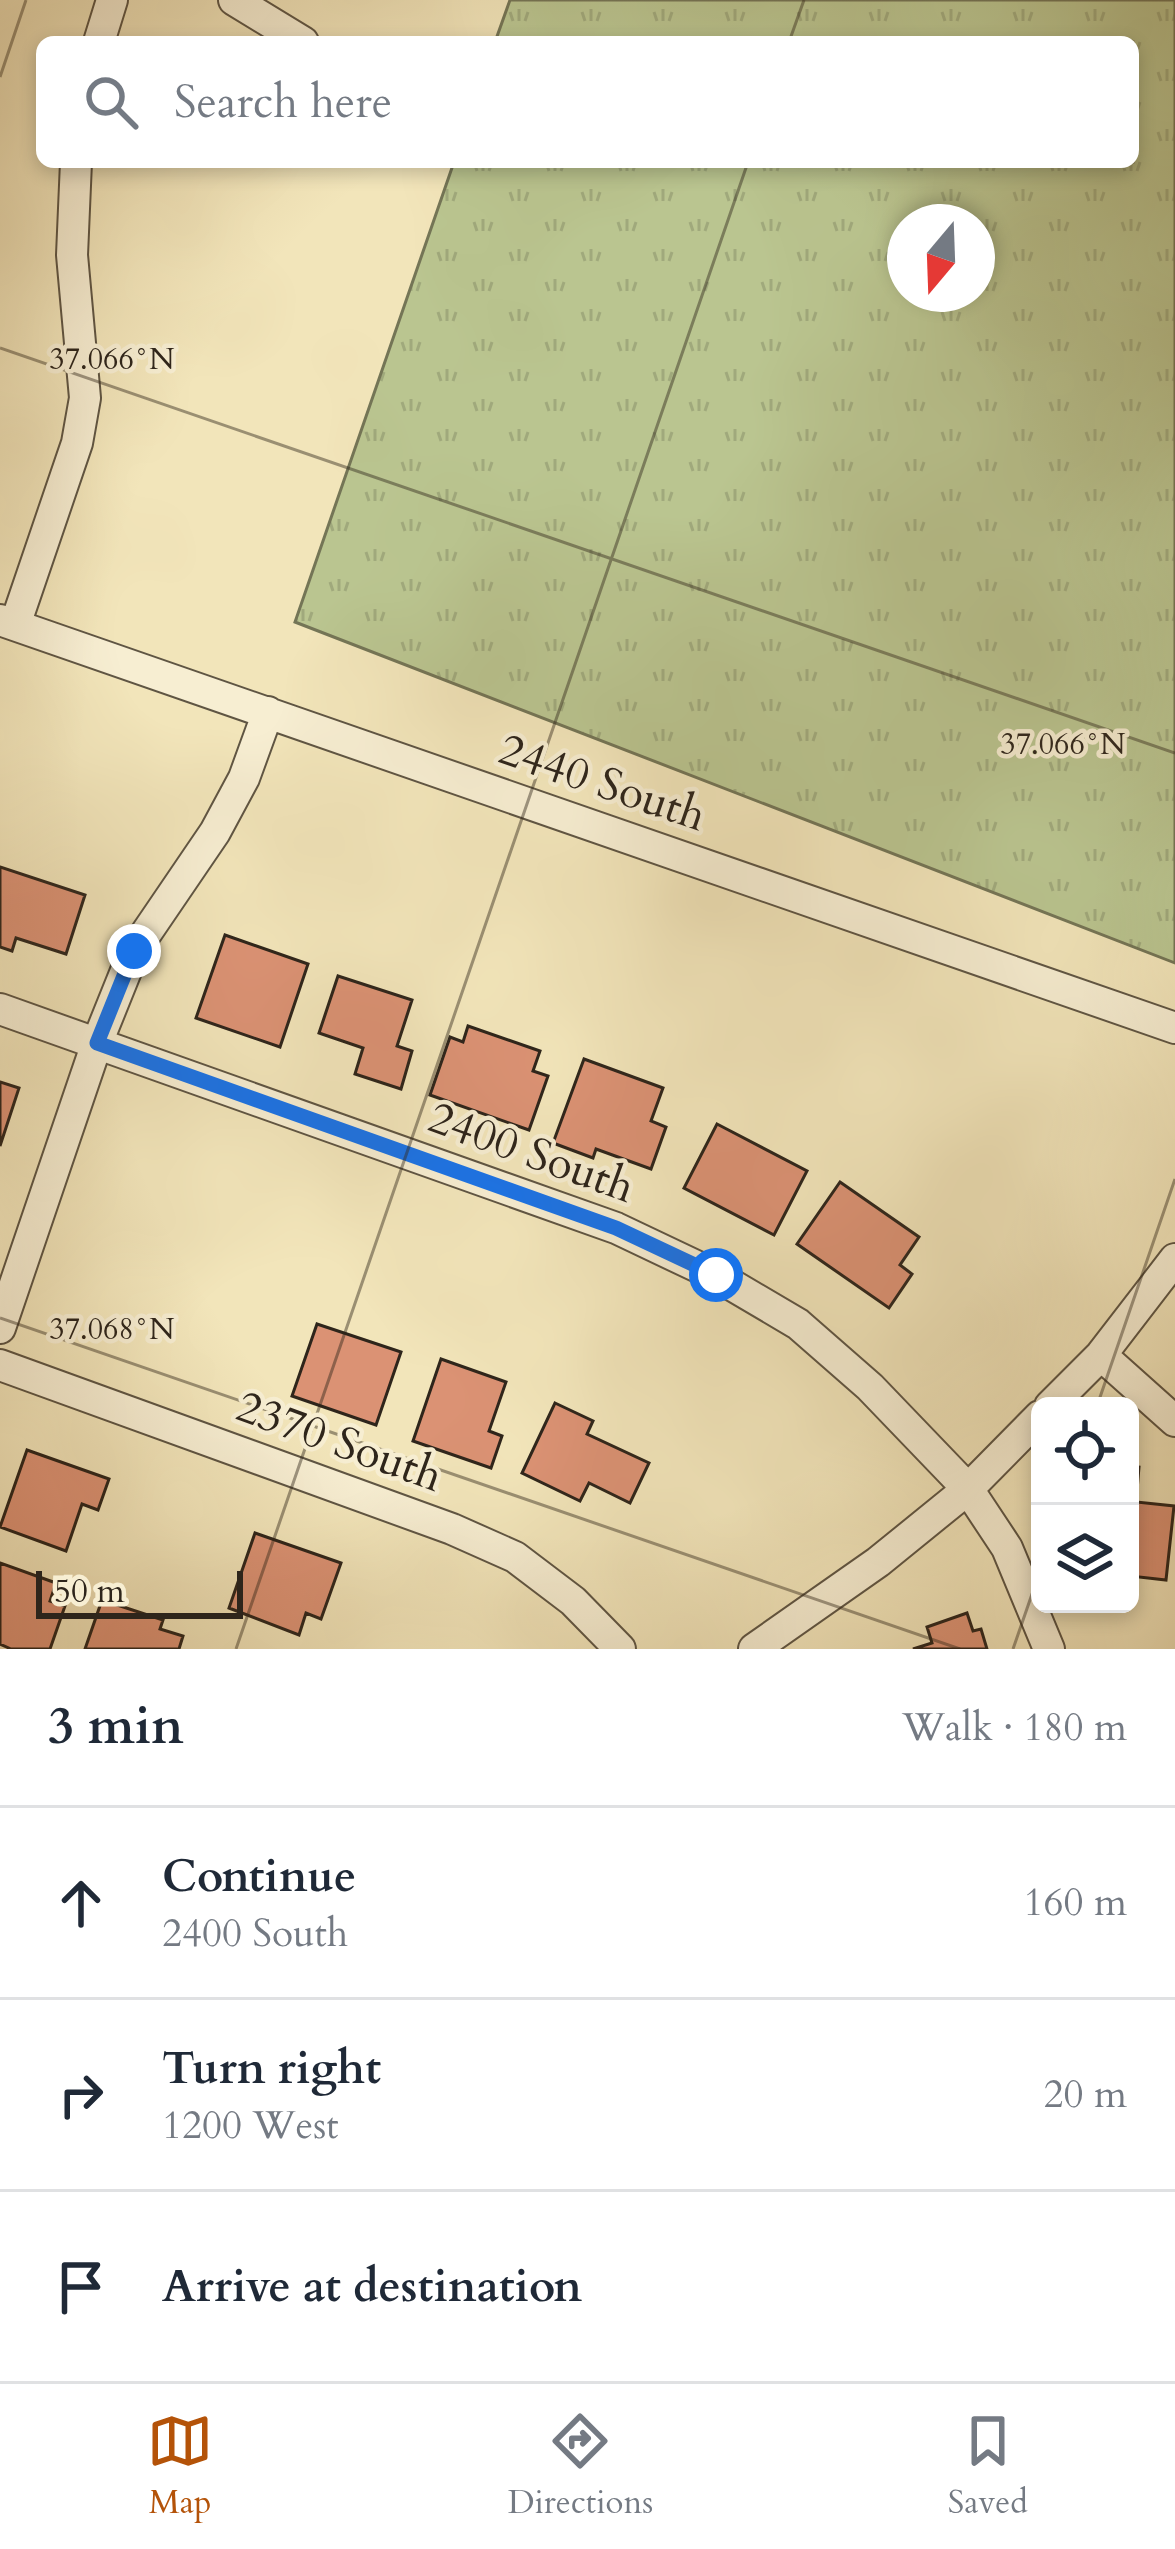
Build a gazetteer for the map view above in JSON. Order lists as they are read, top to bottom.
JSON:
{
  "streets": {
    "street": ["2440 South", "2400 South", "2370 South"]
  },
  "scale_bar": "50 m",
  "north": "bottom",
  "page": {
    "search": "Search here",
    "scale": "50 m",
    "heading": ["3 min", "Walk · 180 m"],
    "list": [
      ["Continue", "2400 South", "160 m"],
      ["Turn right", "1200 West", "20 m"],
      "Arrive at destination"
    ],
    "nav": ["Map", "Directions", "Saved"]
  },
  "coordinates": ["37.066°N", "37.068°N"]
}
